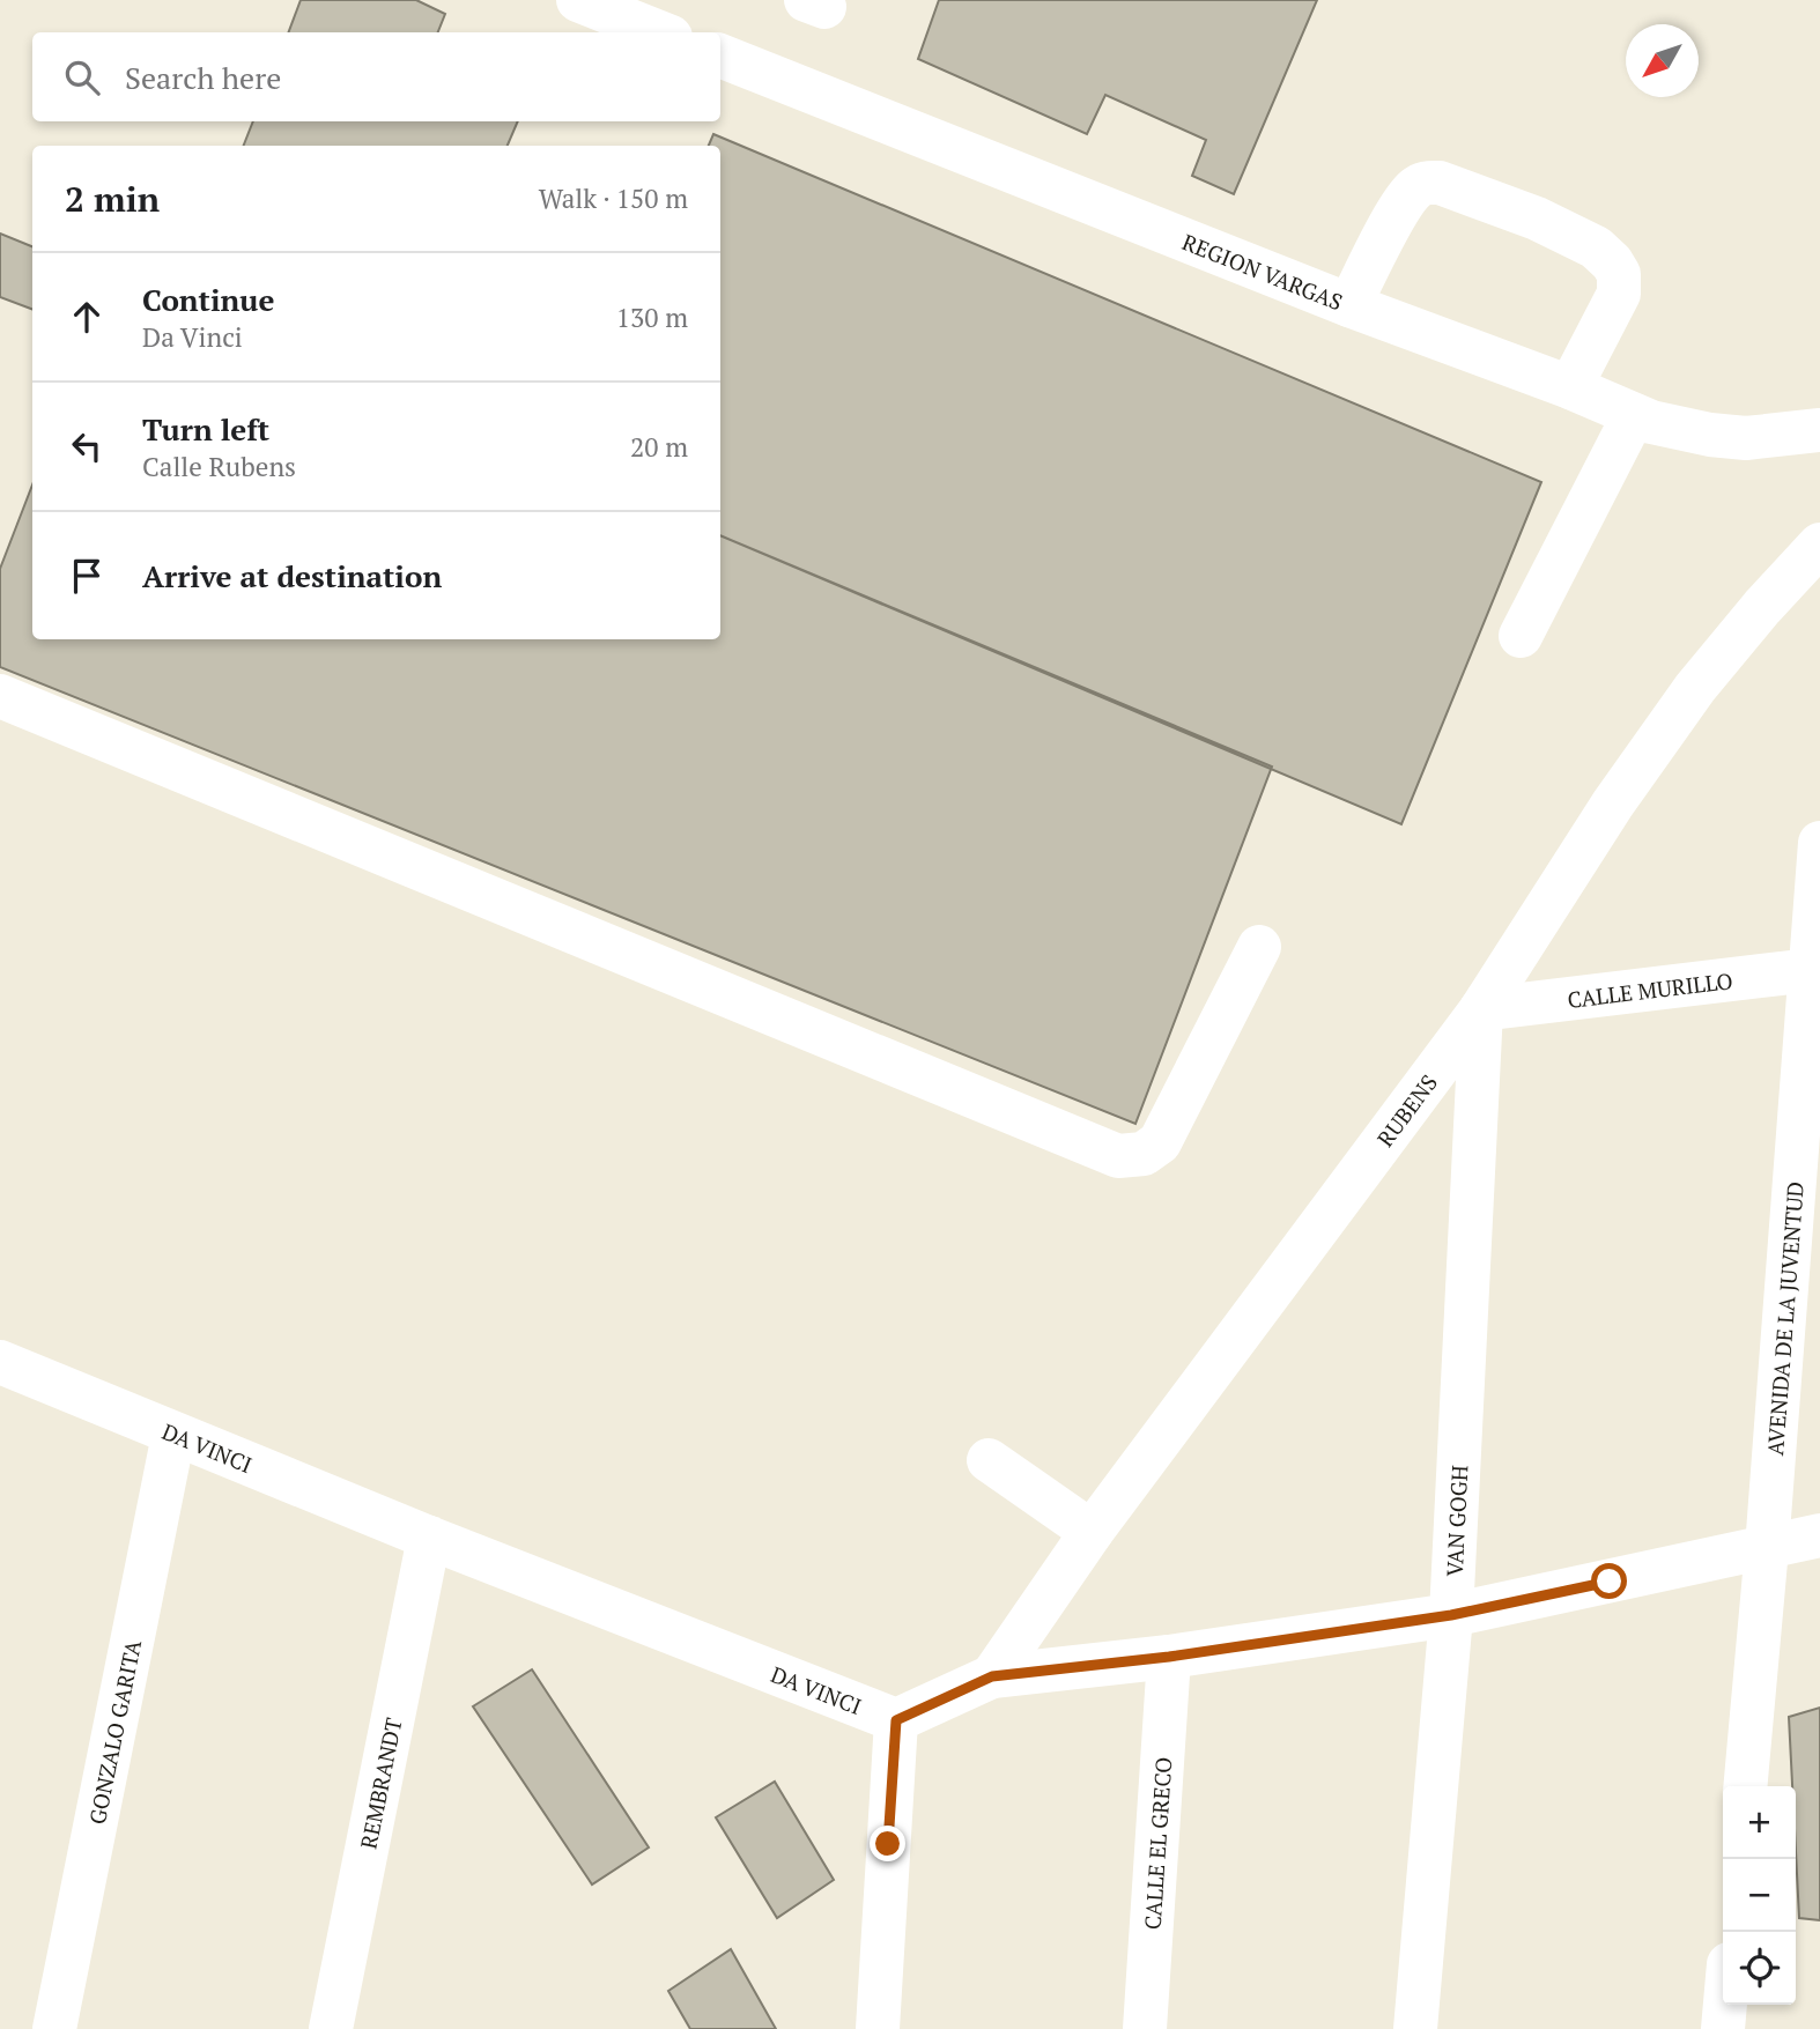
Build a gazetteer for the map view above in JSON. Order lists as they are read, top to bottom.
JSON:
{
  "streets": {
    "street": [
      "REGION VARGAS",
      "CALLE MURILLO",
      "RUBENS",
      "AVENIDA DE LA JUVENTUD",
      "DA VINCI",
      "VAN GOGH",
      "GONZALO GARITA",
      "REMBRANDT",
      "CALLE EL GRECO"
    ]
  },
  "crossings": [
    ["CALLE MURILLO", "RUBENS"],
    ["CALLE MURILLO", "AVENIDA DE LA JUVENTUD"],
    ["CALLE MURILLO", "VAN GOGH"],
    ["RUBENS", "VAN GOGH"],
    ["DA VINCI", "GONZALO GARITA"],
    ["DA VINCI", "REMBRANDT"]
  ],
  "north": "bottom left",
  "page": {
    "search": "Search here",
    "heading": ["2 min", "Walk · 150 m"],
    "list": [
      ["Continue", "Da Vinci", "130 m"],
      ["Turn left", "Calle Rubens", "20 m"],
      "Arrive at destination"
    ],
    "map_buttons": ["+", "−"]
  }
}
